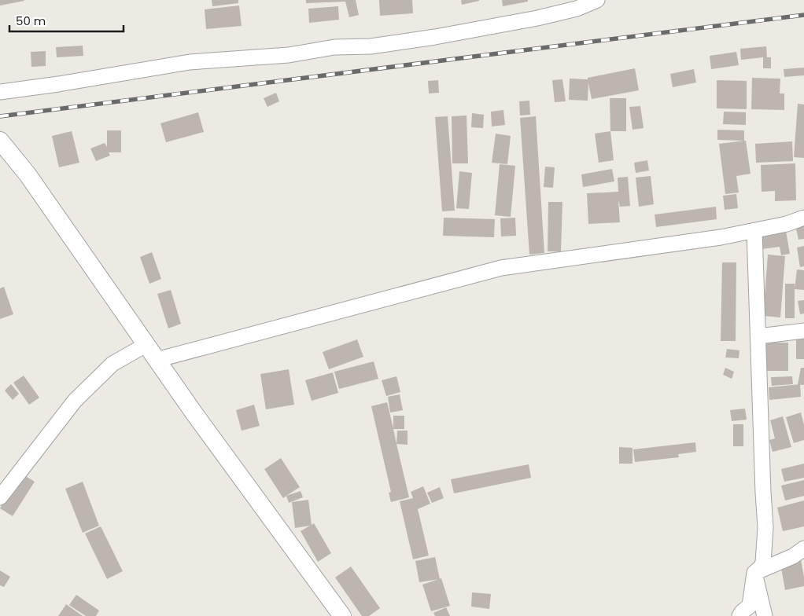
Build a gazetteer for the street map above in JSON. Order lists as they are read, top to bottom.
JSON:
{
  "scale_bar": "50 m"
}
